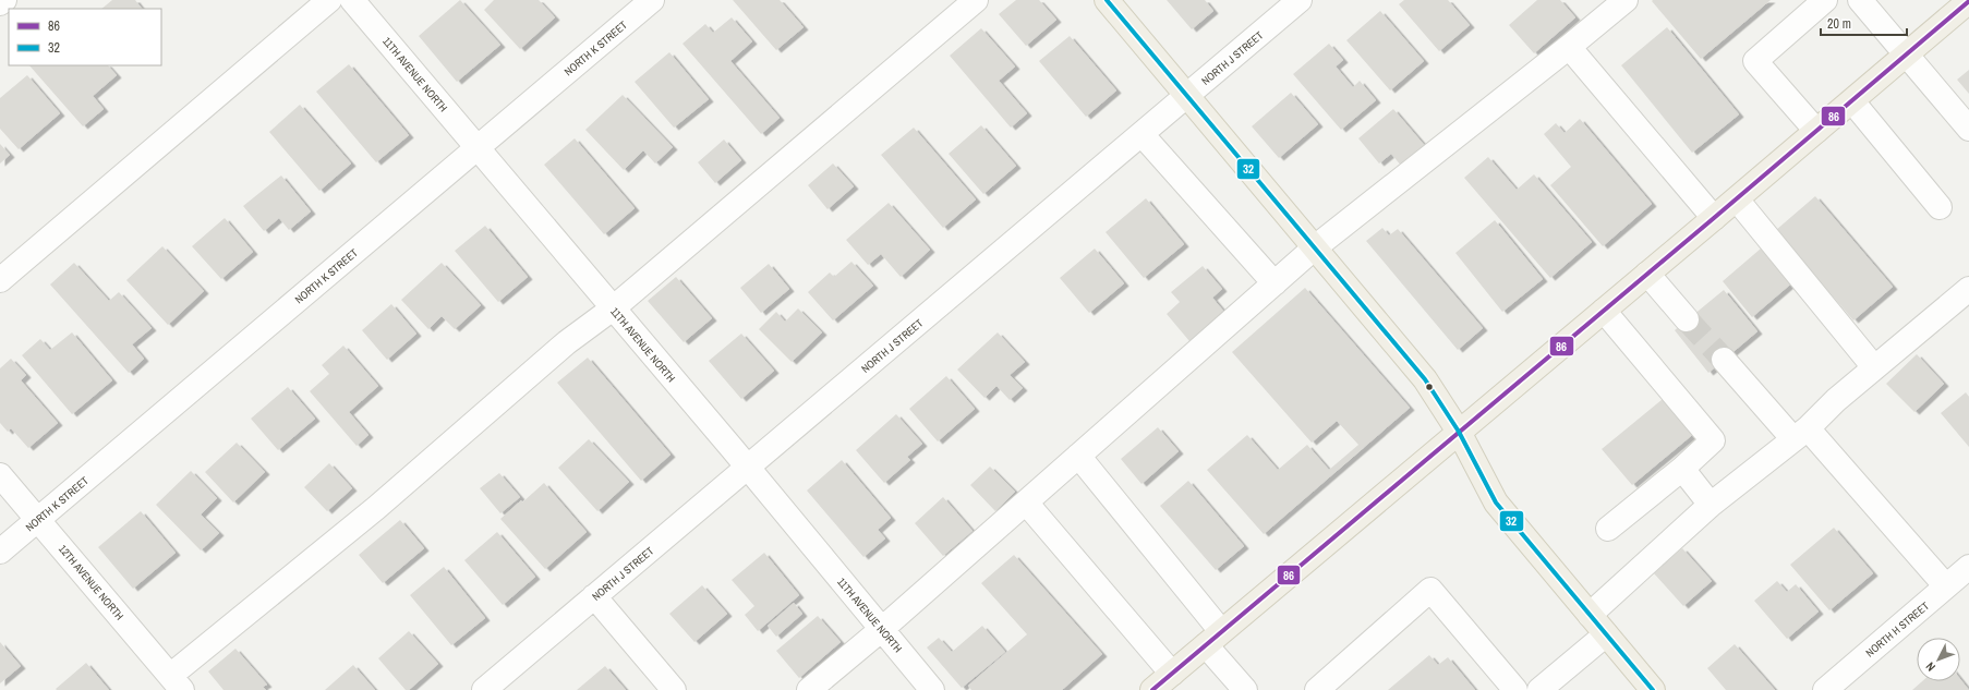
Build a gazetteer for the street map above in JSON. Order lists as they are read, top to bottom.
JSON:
{
  "streets": {
    "street": [
      "NORTH K STREET",
      "NORTH J STREET",
      "11TH AVENUE NORTH",
      "12TH AVENUE NORTH",
      "NORTH H STREET"
    ]
  },
  "crossings": [
    ["NORTH K STREET", "11TH AVENUE NORTH"],
    ["NORTH K STREET", "12TH AVENUE NORTH"],
    ["NORTH J STREET", "11TH AVENUE NORTH"]
  ],
  "lines": ["transit line 32", "transit line 86"],
  "legend": ["86", "32"],
  "scale_bar": "20 m",
  "north": "bottom left"
}
